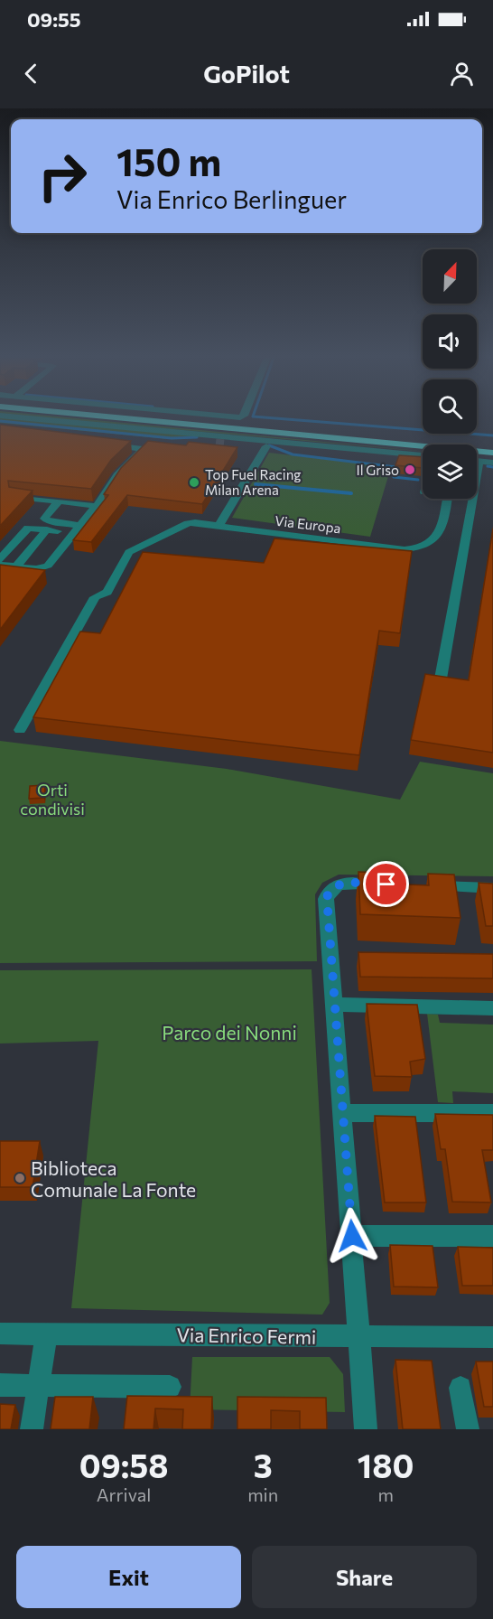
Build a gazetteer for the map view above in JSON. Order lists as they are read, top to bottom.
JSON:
{
  "streets": {
    "street": ["Via Europa", "Via Enrico Fermi"]
  },
  "parks": ["Orti condivisi", "Parco dei Nonni"],
  "places": ["Il Griso", "Top Fuel Racing Milan Arena", "Biblioteca Comunale La Fonte"],
  "north": "top right",
  "page": {
    "status": "09:55",
    "header": "GoPilot",
    "turn": ["150 m", "Via Enrico Berlinguer"],
    "eta": [
      "09:58",
      "Arrival",
      "3",
      "min",
      "180",
      "m"
    ],
    "buttons": ["Exit", "Share"]
  }
}
